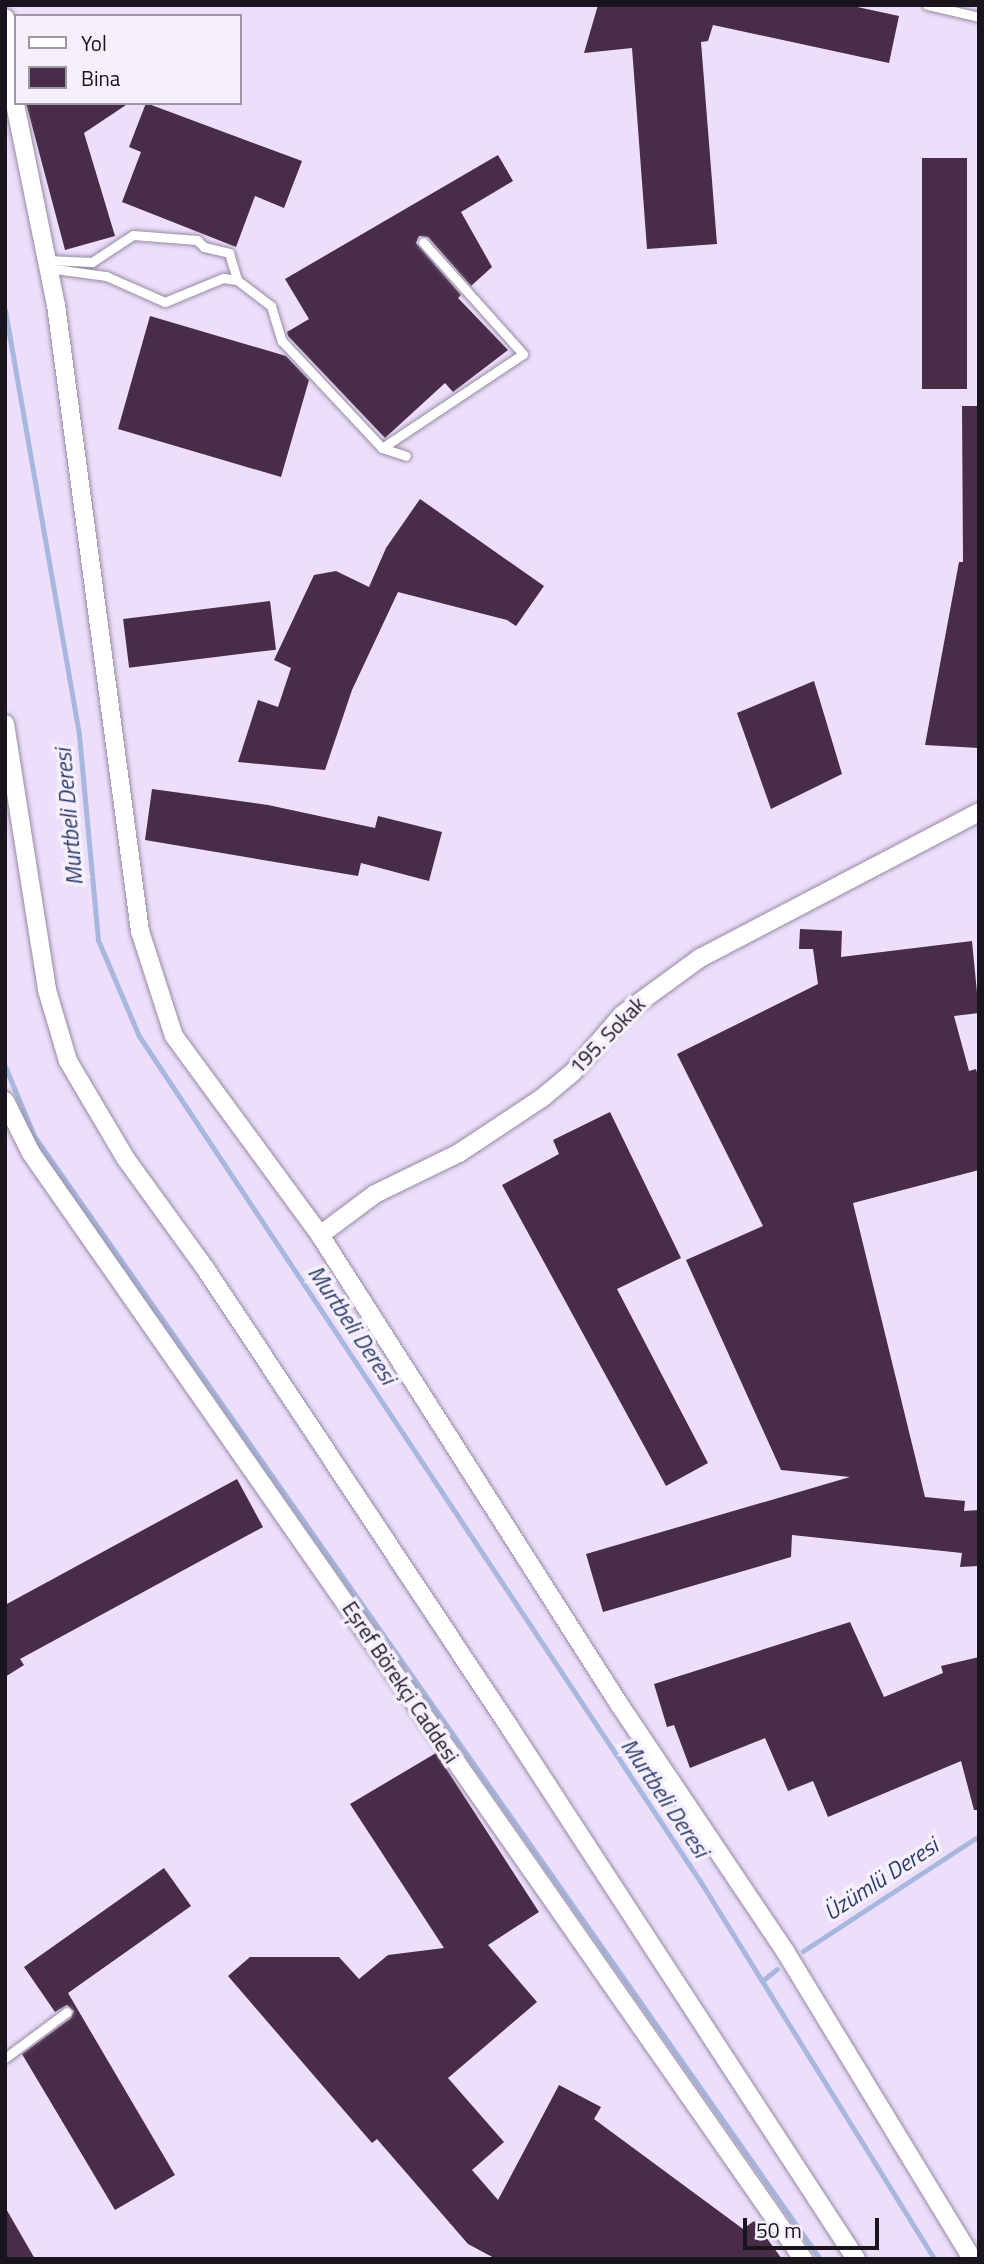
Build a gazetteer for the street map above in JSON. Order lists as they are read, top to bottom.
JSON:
{
  "streets": {
    "street": ["195. Sokak", "Eşref Börekçi Caddesi"]
  },
  "water": ["Murtbeli Deresi", "Üzümlü Deresi"],
  "legend": ["Yol", "Bina"],
  "scale_bar": "50 m"
}
